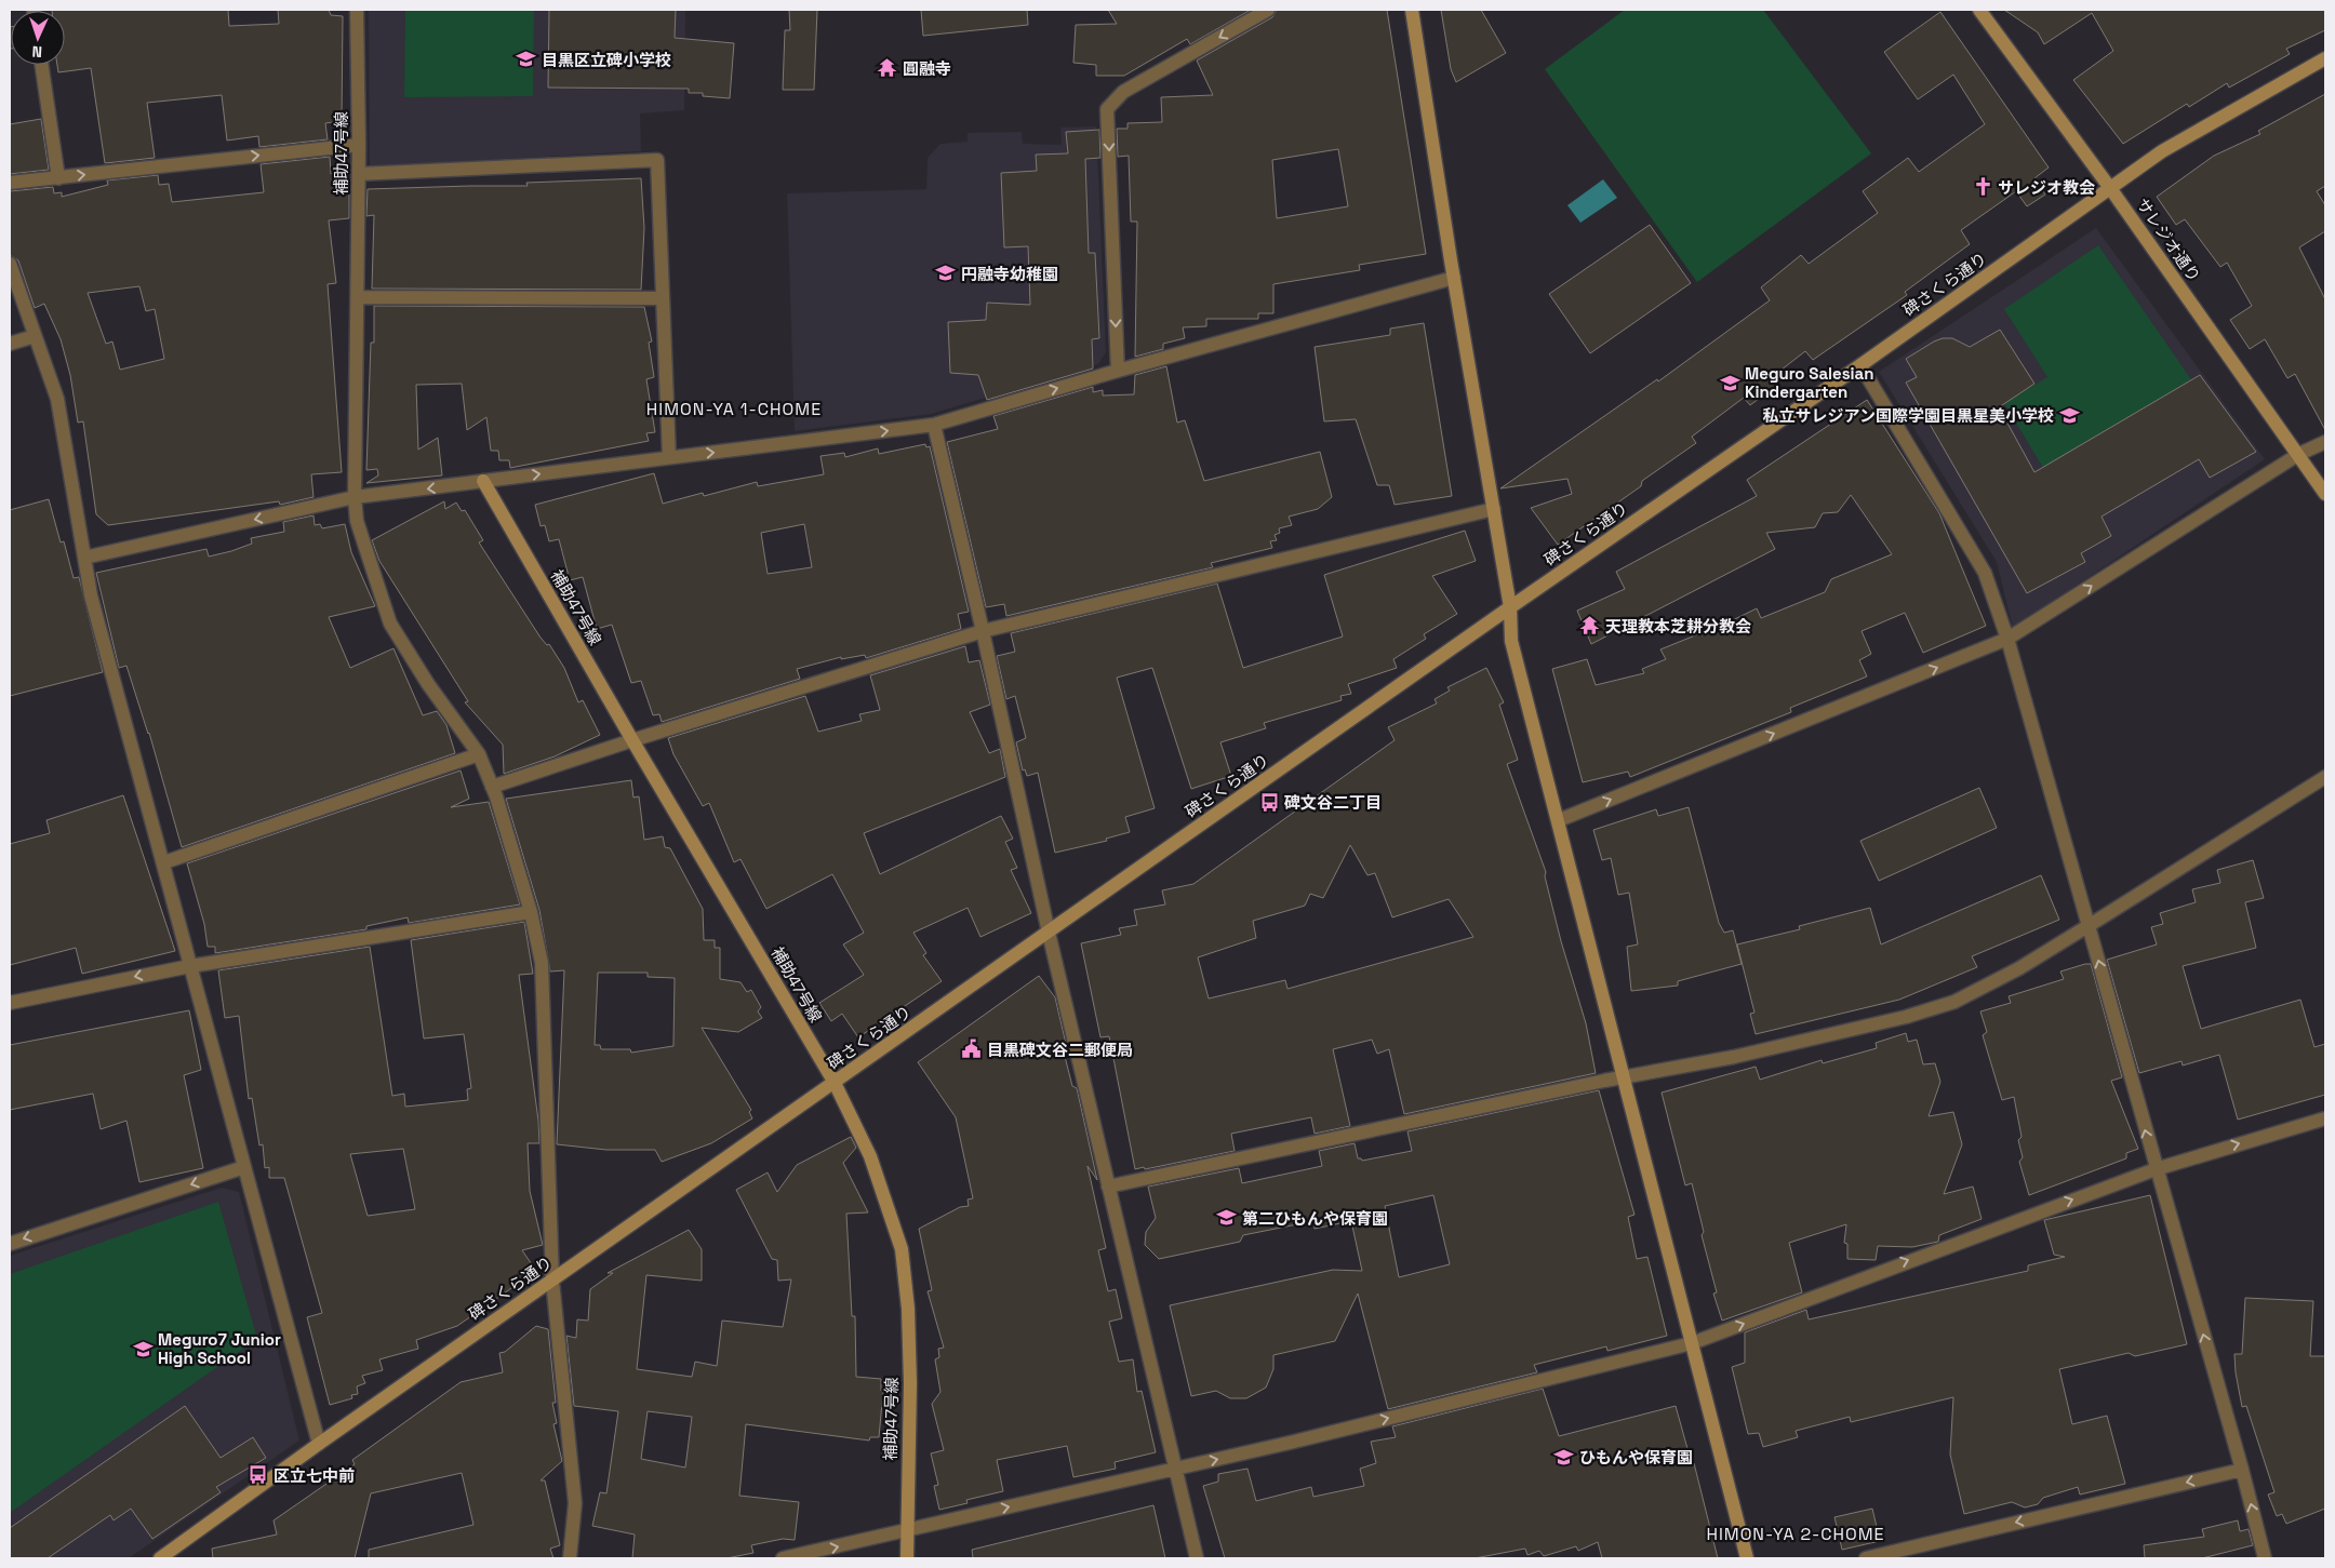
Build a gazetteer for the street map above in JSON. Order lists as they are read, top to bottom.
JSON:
{
  "streets": {
    "street": ["補助47号線", "サレジオ通り", "碑さくら通り"]
  },
  "crossings": [
    ["補助47号線", "碑さくら通り"],
    ["サレジオ通り", "碑さくら通り"]
  ],
  "districts": ["HIMON-YA 1-CHOME", "HIMON-YA 2-CHOME"],
  "places": {
    "school or university": [
      "目黒区立碑小学校",
      "円融寺幼稚園",
      "Meguro Salesian Kindergarten",
      "私立サレジアン国際学園目黒星美小学校",
      "第二ひもんや保育園",
      "Meguro7 Junior High School",
      "ひもんや保育園"
    ],
    "temple": ["圓融寺", "天理教本芝耕分教会"],
    "church": ["サレジオ教会"],
    "bus stop": ["碑文谷二丁目", "区立七中前"],
    "public building": ["目黒碑文谷二郵便局"]
  },
  "north": "bottom"
}
